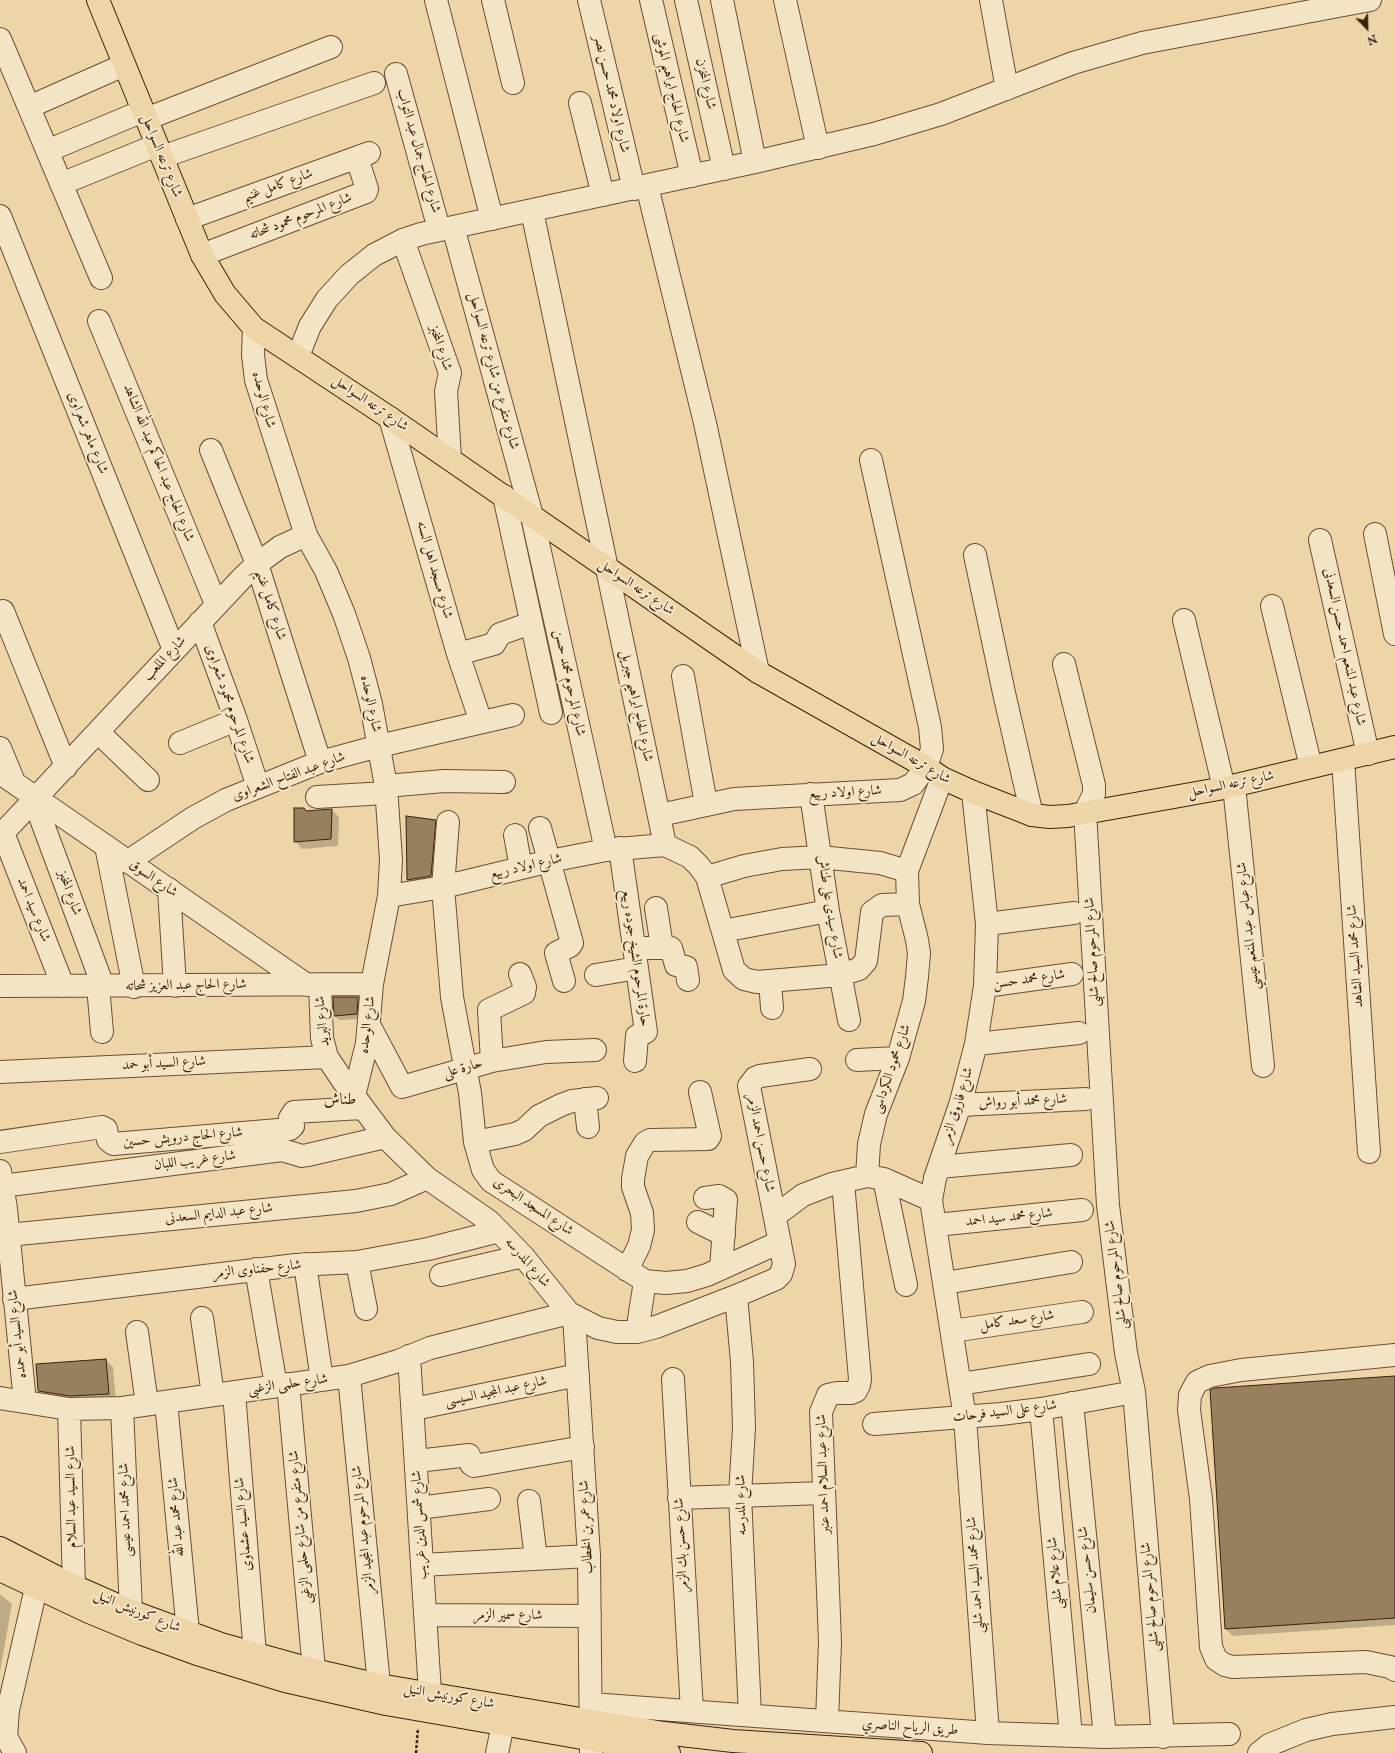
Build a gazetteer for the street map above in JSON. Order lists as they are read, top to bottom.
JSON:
{
  "streets": {
    "main road": ["شارع ترعه السواحل", "شارع كورنيش النيل"],
    "street": [
      "شارع المخزن",
      "شارع الحاج ابراهيم الموشى",
      "شارع اولاد محمد حسن نصر",
      "شارع الحاج جمال عبد التواب",
      "شارع كامل غنيم",
      "شارع المرحوم محمود شحاته",
      "شارع المخبز",
      "شارع متفرع من شارع ترعه السواحل",
      "شارع الوحده",
      "شارع ماهر شعراوى",
      "شارع الحاج عبد الحاكم عبد الله الشاهد",
      "شارع مسجد اهل السنه",
      "شارع عبد المنعم احمد حسن السعدنى",
      "شارع الملعب",
      "شارع المرحوم محمد حسن",
      "شارع المرحوم محمود شعراوى",
      "شارع الحاج ابراهيم جبريل",
      "شارع عبد الفتاح الشعراوى",
      "شارع اولاد ربيع",
      "شارع السوق",
      "شارع سيدى على طناش",
      "شارع سيد احمد",
      "شارع عباس عبد المنعم عيسي",
      "شارع المرحوم صالح شلبى",
      "شارع محمد السيد الشاهد",
      "حارة المرحوم الشيخ جوده ربيع",
      "شارع محمد حسن",
      "شارع الحاج عبد العزيز شحاته",
      "شارع البريد",
      "شارع السيد أبو حمد",
      "حارة على",
      "شارع محمود الكرداسى",
      "شارع محمد أبو رواش",
      "شارع فاروق الزمر",
      "شارع الحاج درويش حسين",
      "شارع حسن احمد الزمر",
      "شارع غريب اللبان",
      "شارع المسجد البحرى",
      "شارع عبد الدايم السعدنى",
      "شارع محمد سيد احمد",
      "شارع المدرسه",
      "شارع حفناوى الزمر",
      "شارع سعد كامل",
      "شارع السيد أبو حمده",
      "شارع حلمى الزغبى",
      "شارع عبد المجيد السيسى",
      "شارع على السيد فرحات",
      "شارع عبد السلام احمد عنبر",
      "شارع السيد عبد السلام",
      "شارع محمد احمد عيسى",
      "شارع محمد عبد الله",
      "شارع السيد عشماوى",
      "شارع شمس الدين غريب",
      "شارع متفرع من شارع حلمى الزغبى",
      "شارع عمر بن الخطاب",
      "شارع المرحوم عبد المجيد الزمر",
      "شارع حسن بك الزمر",
      "شارع حسن سليمان",
      "شارع علام شلبى",
      "شارع محمد السيد احمد شلبى",
      "شارع سمير الزمر",
      "طريق الرياح الناصري"
    ]
  },
  "crossings": [
    ["شارع اولاد محمد حسن نصر", "شارع ترعه السواحل"],
    ["شارع الحاج جمال عبد التواب", "شارع متفرع من شارع ترعه السواحل"],
    ["شارع ترعه السواحل", "شارع كامل غنيم"],
    ["شارع ترعه السواحل", "شارع المرحوم محمود شحاته"],
    ["شارع ترعه السواحل", "شارع المخبز"],
    ["شارع ترعه السواحل", "شارع متفرع من شارع ترعه السواحل"],
    ["شارع ترعه السواحل", "شارع الوحده"],
    ["شارع ترعه السواحل", "شارع مسجد اهل السنه"],
    ["شارع ترعه السواحل", "شارع عبد المنعم احمد حسن السعدنى"],
    ["شارع ترعه السواحل", "شارع المرحوم محمد حسن"],
    ["شارع ترعه السواحل", "شارع الحاج ابراهيم جبريل"],
    ["شارع ترعه السواحل", "شارع اولاد ربيع"],
    ["شارع ترعه السواحل", "شارع عباس عبد المنعم عيسي"],
    ["شارع ترعه السواحل", "شارع المرحوم صالح شلبى"],
    ["شارع ترعه السواحل", "شارع محمد السيد الشاهد"],
    ["شارع ترعه السواحل", "شارع محمود الكرداسى"],
    ["شارع ترعه السواحل", "شارع فاروق الزمر"],
    ["شارع كامل غنيم", "شارع المرحوم محمود شحاته"],
    ["شارع كامل غنيم", "شارع الملعب"],
    ["شارع كامل غنيم", "شارع عبد الفتاح الشعراوى"],
    ["شارع المخبز", "شارع الملعب"],
    ["شارع المخبز", "شارع السوق"],
    ["شارع المخبز", "شارع الحاج عبد العزيز شحاته"],
    ["شارع متفرع من شارع ترعه السواحل", "شارع المرحوم محمد حسن"],
    ["شارع الوحده", "شارع الملعب"],
    ["شارع الوحده", "شارع عبد الفتاح الشعراوى"],
    ["شارع الوحده", "شارع اولاد ربيع"],
    ["شارع الوحده", "شارع الحاج عبد العزيز شحاته"],
    ["شارع الوحده", "شارع البريد"],
    ["شارع الوحده", "حارة على"],
    ["شارع الوحده", "شارع الحاج درويش حسين"],
    ["شارع الوحده", "شارع المدرسه"],
    ["شارع ماهر شعراوى", "شارع الملعب"],
    ["شارع الحاج عبد الحاكم عبد الله الشاهد", "شارع الملعب"],
    ["شارع مسجد اهل السنه", "شارع عبد الفتاح الشعراوى"],
    ["شارع الملعب", "شارع المرحوم محمود شعراوى"],
    ["شارع الملعب", "شارع السوق"],
    ["شارع الملعب", "شارع سيد احمد"],
    ["شارع المرحوم محمد حسن", "شارع اولاد ربيع"],
    ["شارع المرحوم محمد حسن", "حارة المرحوم الشيخ جوده ربيع"],
    ["شارع المرحوم محمود شعراوى", "شارع عبد الفتاح الشعراوى"],
    ["شارع الحاج ابراهيم جبريل", "شارع اولاد ربيع"],
    ["شارع عبد الفتاح الشعراوى", "شارع السوق"],
    ["شارع اولاد ربيع", "شارع سيدى على طناش"],
    ["شارع اولاد ربيع", "حارة المرحوم الشيخ جوده ربيع"],
    ["شارع اولاد ربيع", "شارع محمود الكرداسى"],
    ["شارع اولاد ربيع", "شارع المسجد البحرى"],
    ["شارع السوق", "شارع الحاج عبد العزيز شحاته"],
    ["شارع السوق", "شارع البريد"],
    ["شارع سيد احمد", "شارع الحاج عبد العزيز شحاته"],
    ["شارع المرحوم صالح شلبى", "شارع على السيد فرحات"],
    ["شارع المرحوم صالح شلبى", "طريق الرياح الناصري"],
    ["شارع محمد حسن", "شارع فاروق الزمر"],
    ["شارع الحاج عبد العزيز شحاته", "شارع البريد"],
    ["شارع البريد", "شارع السيد أبو حمد"],
    ["شارع البريد", "شارع الحاج درويش حسين"],
    ["شارع البريد", "شارع المدرسه"],
    ["حارة على", "شارع المسجد البحرى"],
    ["شارع محمد أبو رواش", "شارع فاروق الزمر"],
    ["شارع فاروق الزمر", "شارع محمد سيد احمد"],
    ["شارع فاروق الزمر", "شارع سعد كامل"],
    ["شارع فاروق الزمر", "شارع على السيد فرحات"],
    ["شارع فاروق الزمر", "شارع محمد السيد احمد شلبى"],
    ["شارع الحاج درويش حسين", "شارع المدرسه"],
    ["شارع حسن احمد الزمر", "شارع المسجد البحرى"],
    ["شارع حسن احمد الزمر", "شارع المدرسه"],
    ["شارع غريب اللبان", "شارع المدرسه"],
    ["شارع غريب اللبان", "شارع السيد أبو حمده"],
    ["شارع عبد الدايم السعدنى", "شارع المدرسه"],
    ["شارع عبد الدايم السعدنى", "شارع السيد أبو حمده"],
    ["شارع المدرسه", "شارع حفناوى الزمر"],
    ["شارع المدرسه", "شارع حلمى الزغبى"],
    ["شارع المدرسه", "شارع عمر بن الخطاب"],
    ["شارع المدرسه", "طريق الرياح الناصري"],
    ["شارع حفناوى الزمر", "شارع السيد أبو حمده"],
    ["شارع حفناوى الزمر", "شارع متفرع من شارع حلمى الزغبى"],
    ["شارع السيد أبو حمده", "شارع حلمى الزغبى"],
    ["شارع حلمى الزغبى", "شارع السيد عبد السلام"],
    ["شارع حلمى الزغبى", "شارع محمد احمد عيسى"],
    ["شارع حلمى الزغبى", "شارع محمد عبد الله"],
    ["شارع حلمى الزغبى", "شارع السيد عشماوى"],
    ["شارع حلمى الزغبى", "شارع شمس الدين غريب"],
    ["شارع حلمى الزغبى", "شارع متفرع من شارع حلمى الزغبى"],
    ["شارع حلمى الزغبى", "شارع عمر بن الخطاب"],
    ["شارع حلمى الزغبى", "شارع المرحوم عبد المجيد الزمر"],
    ["شارع عبد المجيد السيسى", "شارع شمس الدين غريب"],
    ["شارع عبد المجيد السيسى", "شارع عمر بن الخطاب"],
    ["شارع على السيد فرحات", "شارع حسن سليمان"],
    ["شارع على السيد فرحات", "شارع علام شلبى"],
    ["شارع على السيد فرحات", "شارع محمد السيد احمد شلبى"],
    ["شارع عبد السلام احمد عنبر", "طريق الرياح الناصري"],
    ["شارع السيد عبد السلام", "شارع كورنيش النيل"],
    ["شارع محمد احمد عيسى", "شارع كورنيش النيل"],
    ["شارع محمد عبد الله", "شارع كورنيش النيل"],
    ["شارع السيد عشماوى", "شارع كورنيش النيل"],
    ["شارع شمس الدين غريب", "شارع كورنيش النيل"],
    ["شارع شمس الدين غريب", "شارع سمير الزمر"],
    ["شارع متفرع من شارع حلمى الزغبى", "شارع كورنيش النيل"],
    ["شارع عمر بن الخطاب", "شارع كورنيش النيل"],
    ["شارع عمر بن الخطاب", "شارع سمير الزمر"],
    ["شارع عمر بن الخطاب", "طريق الرياح الناصري"],
    ["شارع المرحوم عبد المجيد الزمر", "شارع كورنيش النيل"],
    ["شارع حسن بك الزمر", "طريق الرياح الناصري"],
    ["شارع حسن سليمان", "طريق الرياح الناصري"],
    ["شارع علام شلبى", "طريق الرياح الناصري"],
    ["شارع محمد السيد احمد شلبى", "طريق الرياح الناصري"],
    ["شارع كورنيش النيل", "طريق الرياح الناصري"]
  ],
  "districts": ["طناش"],
  "north": "bottom right"
}
